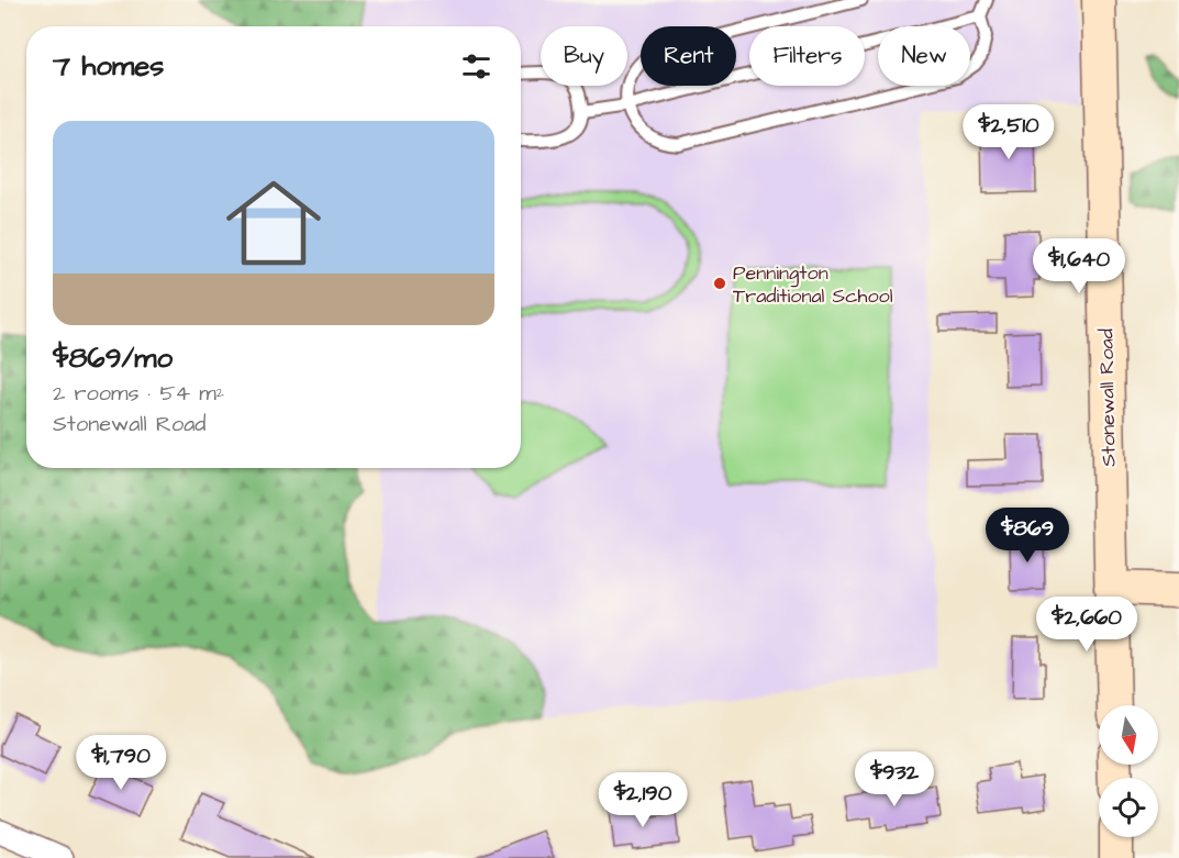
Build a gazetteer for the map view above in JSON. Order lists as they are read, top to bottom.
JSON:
{
  "streets": {
    "street": ["Stonewall Road"]
  },
  "places": ["Pennington Traditional School"],
  "north": "bottom",
  "page": {
    "chip": [
      "Buy",
      "Rent",
      "Filters",
      "New"
    ],
    "heading": "7 homes",
    "price": [
      "$2,510",
      "$1,640",
      "$869",
      "$2,660",
      "$1,790",
      "$932",
      "$2,190"
    ],
    "list": [
      {
        "name": "$869/mo",
        "note": "2 rooms · 54 m² · Stonewall Road"
      }
    ]
  }
}
